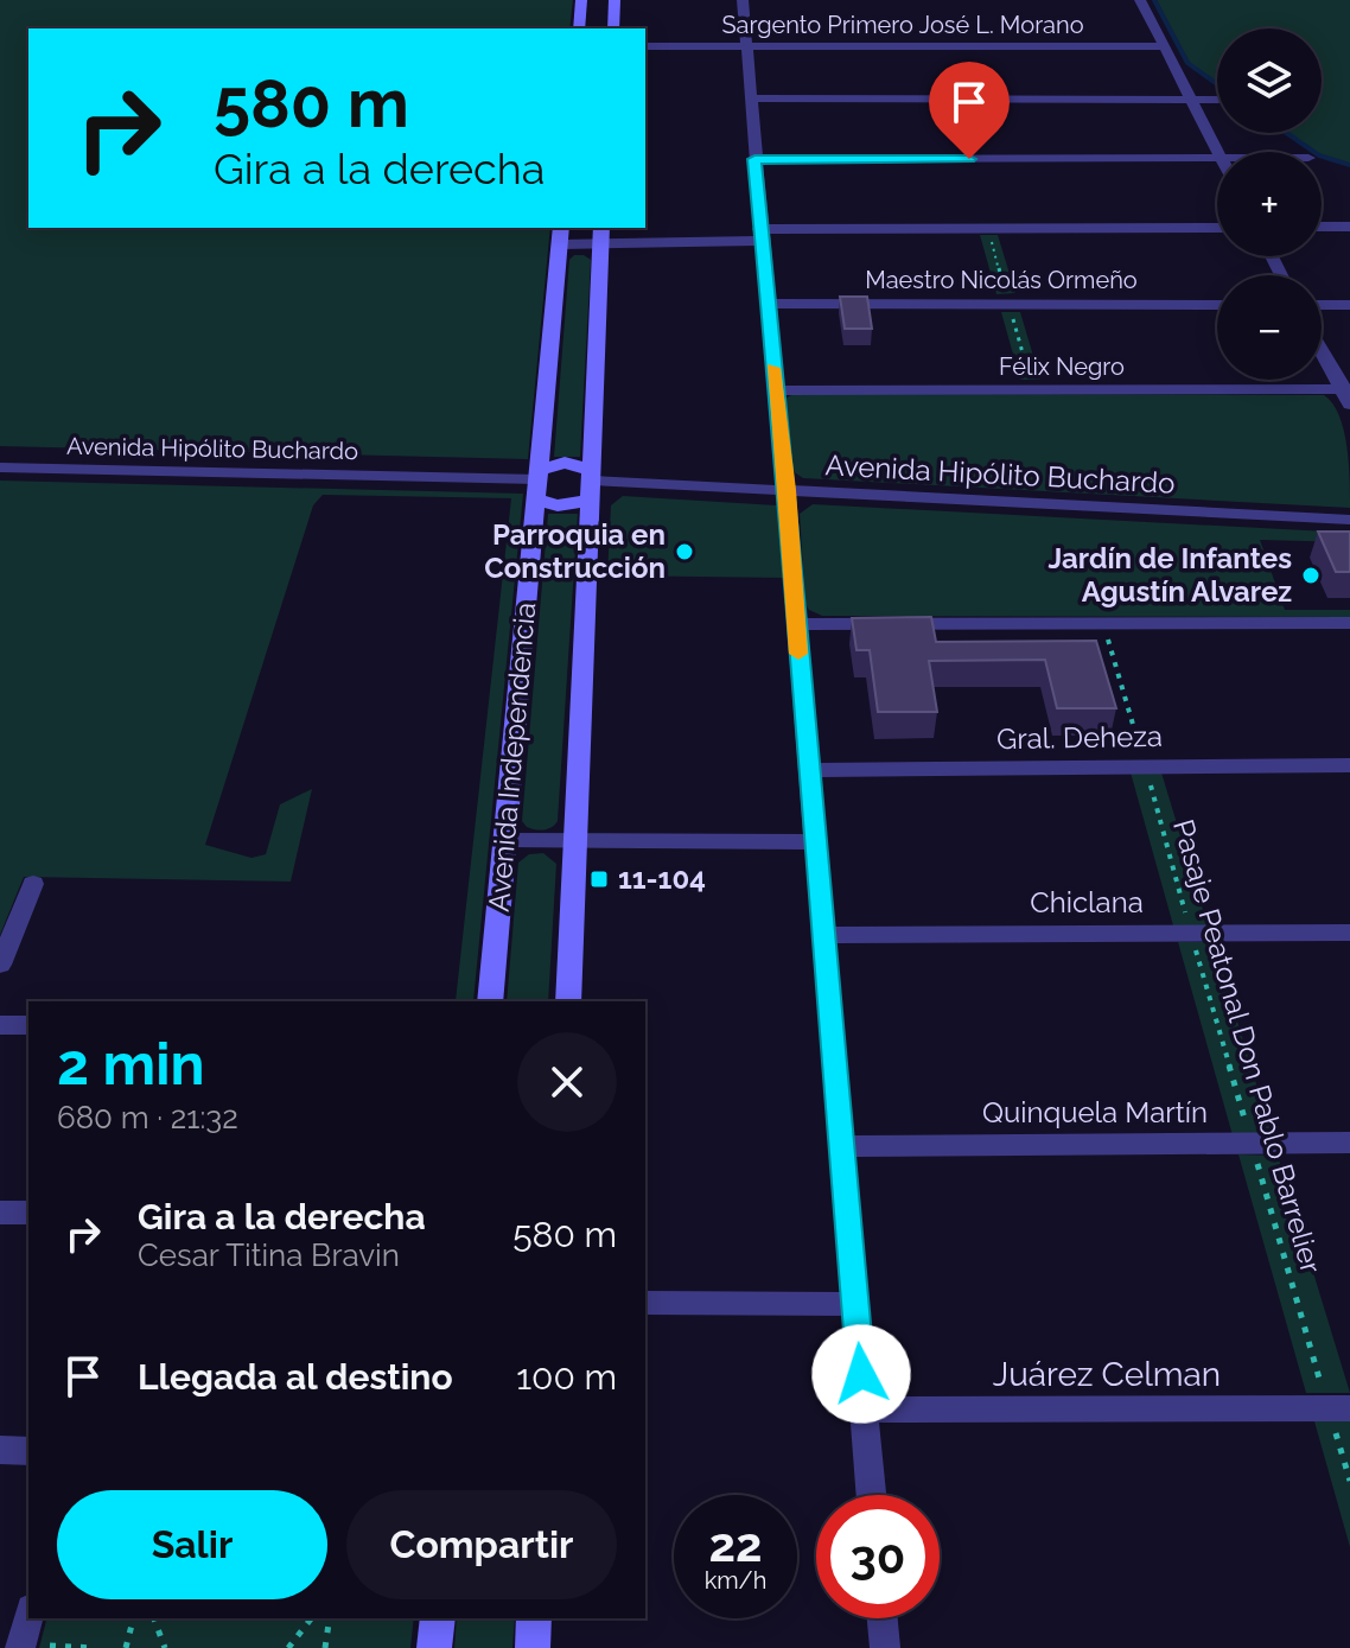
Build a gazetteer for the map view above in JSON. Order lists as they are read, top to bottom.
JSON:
{
  "streets": {
    "main road": ["Avenida Independencia"],
    "street": [
      "Sargento Primero José L. Morano",
      "Maestro Nicolás Ormeño",
      "Félix Negro",
      "Avenida Hipólito Buchardo",
      "Gral. Deheza",
      "Chiclana",
      "Quinquela Martín",
      "Juárez Celman"
    ],
    "path": ["Pasaje Peatonal Don Pablo Barrelier"]
  },
  "crossings": [
    ["Avenida Hipólito Buchardo", "Avenida Independencia"],
    ["Gral. Deheza", "Pasaje Peatonal Don Pablo Barrelier"],
    ["Chiclana", "Pasaje Peatonal Don Pablo Barrelier"],
    ["Pasaje Peatonal Don Pablo Barrelier", "Quinquela Martín"],
    ["Pasaje Peatonal Don Pablo Barrelier", "Juárez Celman"]
  ],
  "places": {
    "other": ["Parroquia en Construcción", "Jardín de Infantes Agustín Alvarez"],
    "transit": ["11-104"]
  },
  "page": {
    "map_buttons": ["+", "−"],
    "turn": ["580 m", "Gira a la derecha"],
    "heading": ["2 min", "680 m · 21:32"],
    "list": [
      {
        "name": "Gira a la derecha",
        "note": "Cesar Titina Bravin",
        "value": "580 m"
      },
      {
        "name": "Llegada al destino",
        "value": "100 m"
      }
    ],
    "buttons": ["Salir", "Compartir"],
    "speed": "22 km/h",
    "limit": "30"
  }
}
